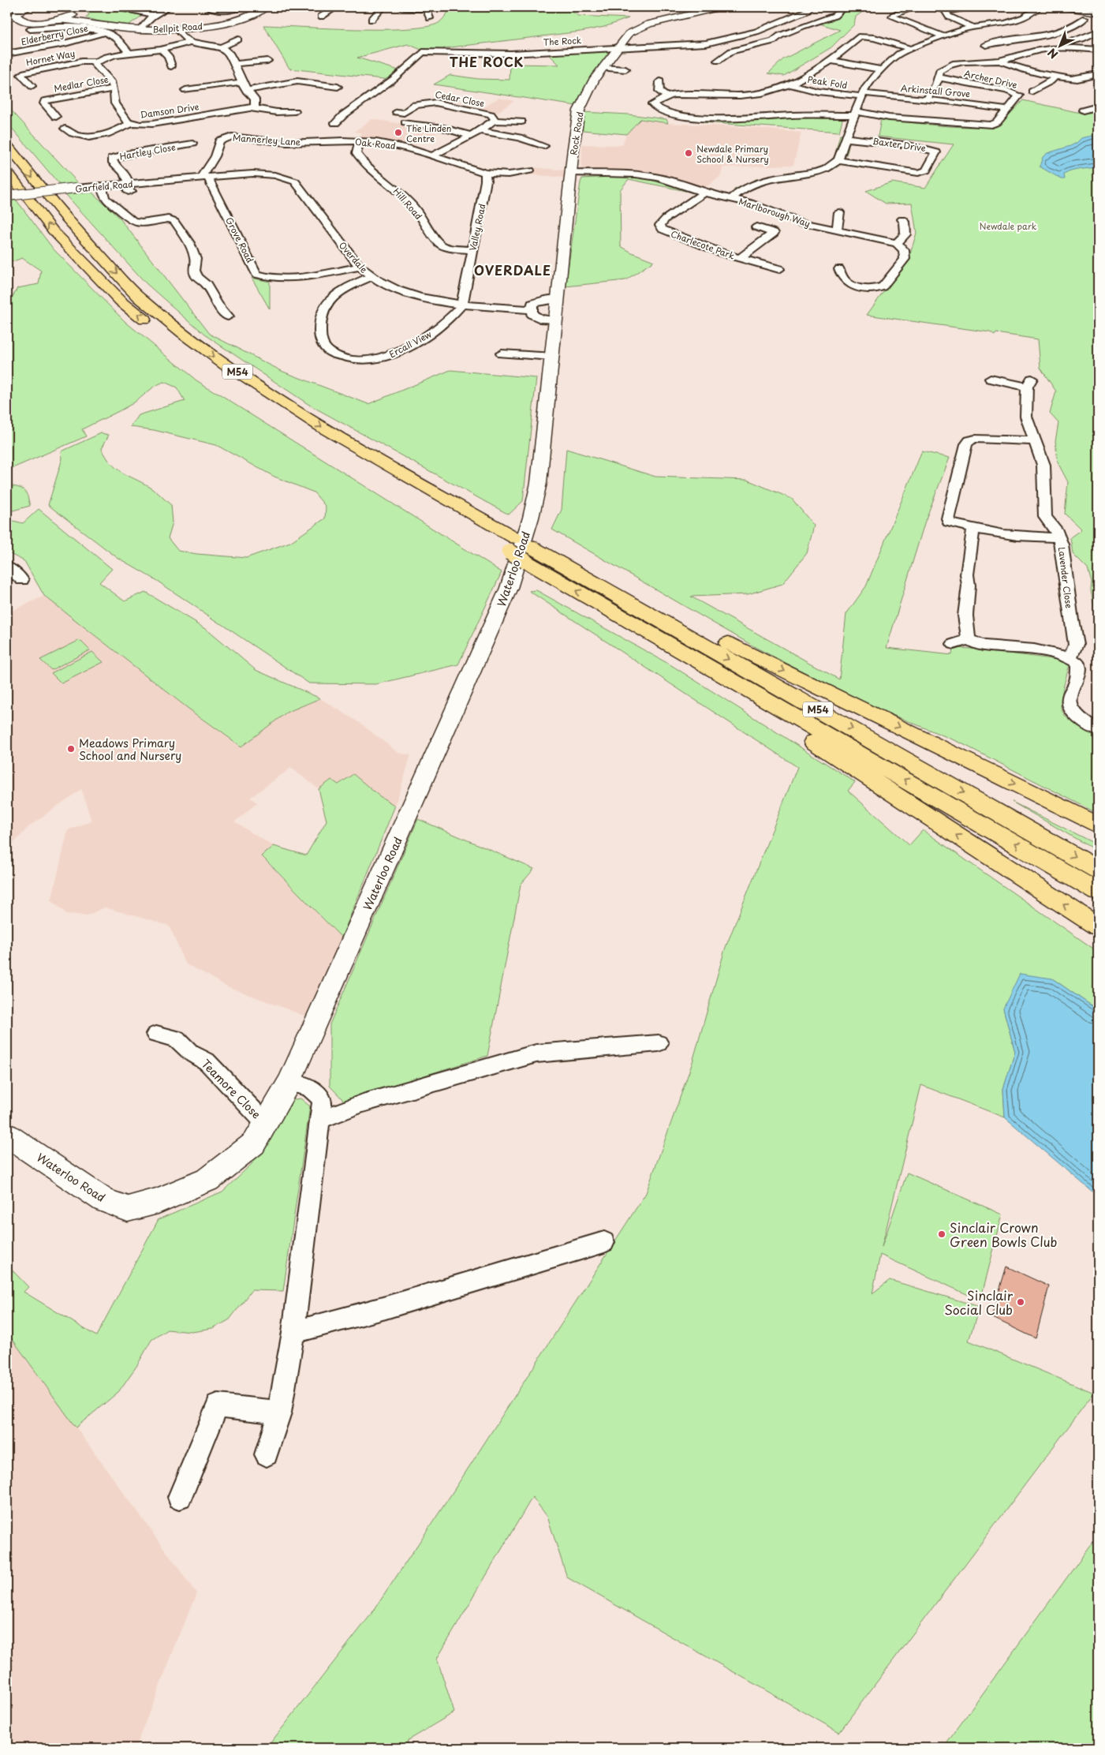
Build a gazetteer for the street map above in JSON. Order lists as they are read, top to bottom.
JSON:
{
  "streets": {
    "highway": ["M54"],
    "street": [
      "Bellpit Road",
      "Elderberry Close",
      "The Rock",
      "Hornet Way",
      "Archer Drive",
      "Peak Fold",
      "Medlar Close",
      "Arkinstall Grove",
      "Cedar Close",
      "Damson Drive",
      "Rock Road",
      "Mannerley Lane",
      "Oak Road",
      "Baxter Drive",
      "Hartley Close",
      "Garfield Road",
      "Hill Road",
      "Marlborough Way",
      "Valley Road",
      "Grove Road",
      "Charlecote Park",
      "Overdale",
      "Ercall View",
      "Waterloo Road",
      "Lavender Close",
      "Teamore Close"
    ]
  },
  "crossings": [
    ["The Rock", "Rock Road"],
    ["The Rock", "Mannerley Lane"],
    ["The Rock", "Oak Road"],
    ["Hornet Way", "Damson Drive"],
    ["Archer Drive", "Arkinstall Grove"],
    ["Peak Fold", "Arkinstall Grove"],
    ["Medlar Close", "Damson Drive"],
    ["Cedar Close", "Oak Road"],
    ["Rock Road", "Marlborough Way"],
    ["Rock Road", "Waterloo Road"],
    ["Mannerley Lane", "Oak Road"],
    ["Mannerley Lane", "Garfield Road"],
    ["Mannerley Lane", "Grove Road"],
    ["Mannerley Lane", "Overdale"],
    ["Oak Road", "Hill Road"],
    ["Oak Road", "Valley Road"],
    ["Hartley Close", "Garfield Road"],
    ["Garfield Road", "Grove Road"],
    ["Garfield Road", "Overdale"],
    ["Hill Road", "Valley Road"],
    ["Marlborough Way", "Charlecote Park"],
    ["Valley Road", "Overdale"],
    ["Valley Road", "Ercall View"],
    ["Grove Road", "Overdale"],
    ["Overdale", "Ercall View"],
    ["Waterloo Road", "Teamore Close"]
  ],
  "districts": ["THE ROCK", "OVERDALE"],
  "parks": ["Newdale park"],
  "places": [
    "The Linden Centre",
    "Newdale Primary School & Nursery",
    "Meadows Primary School and Nursery",
    "Sinclair Crown Green Bowls Club",
    "Sinclair Social Club"
  ],
  "north": "bottom left"
}
